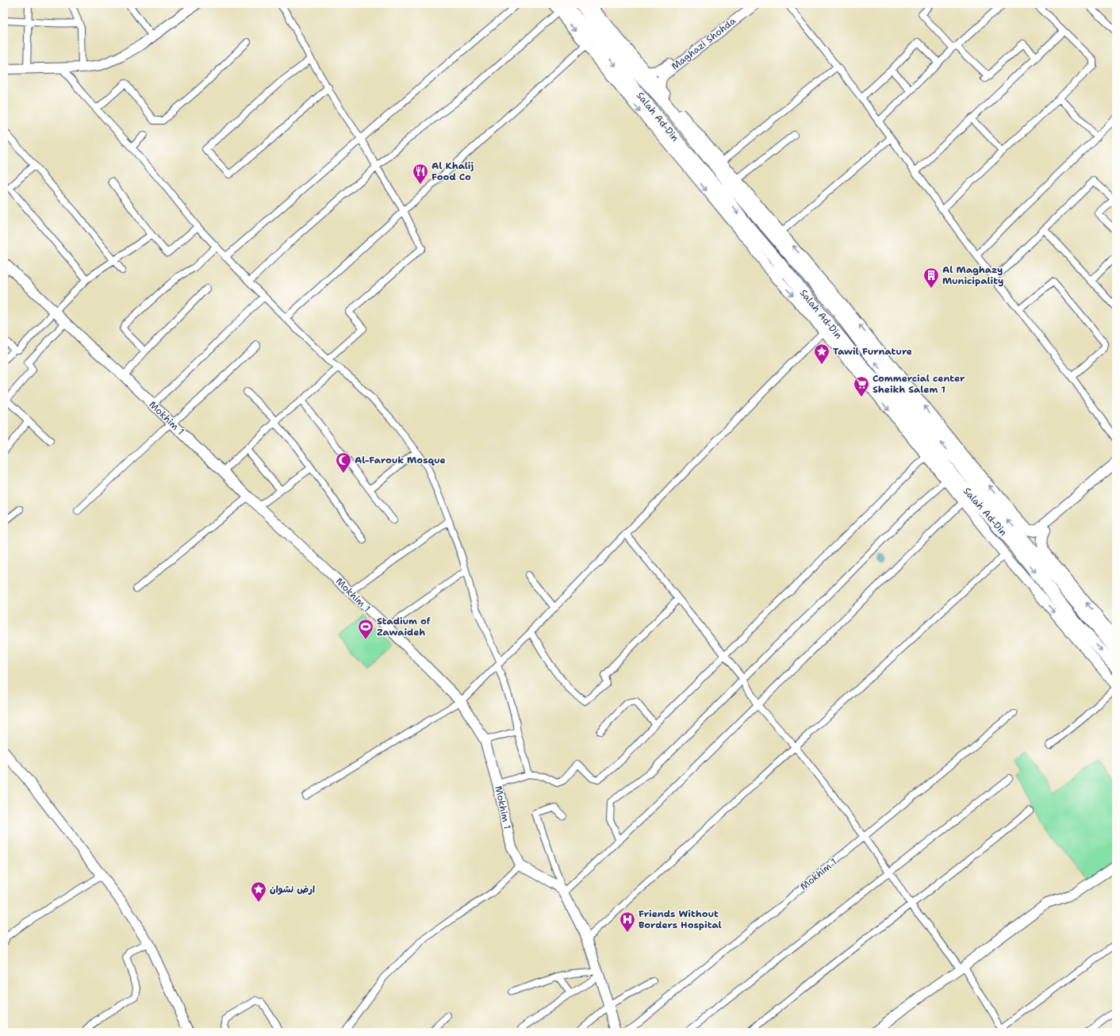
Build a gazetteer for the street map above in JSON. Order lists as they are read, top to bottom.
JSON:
{
  "streets": {
    "highway": ["Salah Ad-Din"],
    "street": ["Maghazi Shohda", "Mokhim 1"]
  },
  "crossings": [
    ["Maghazi Shohda", "Salah Ad-Din"]
  ],
  "places": {
    "restaurant": ["Al Khalij Food Co"],
    "building": ["Al Maghazy Municipality"],
    "place": ["Tawil Furnature", "ارض نشوان"],
    "supermarket": ["Commercial center Sheikh Salem 1"],
    "mosque": ["Al-Farouk Mosque"],
    "sports": ["Stadium of Zawaideh"],
    "hospital": ["Friends Without Borders Hospital"]
  }
}
